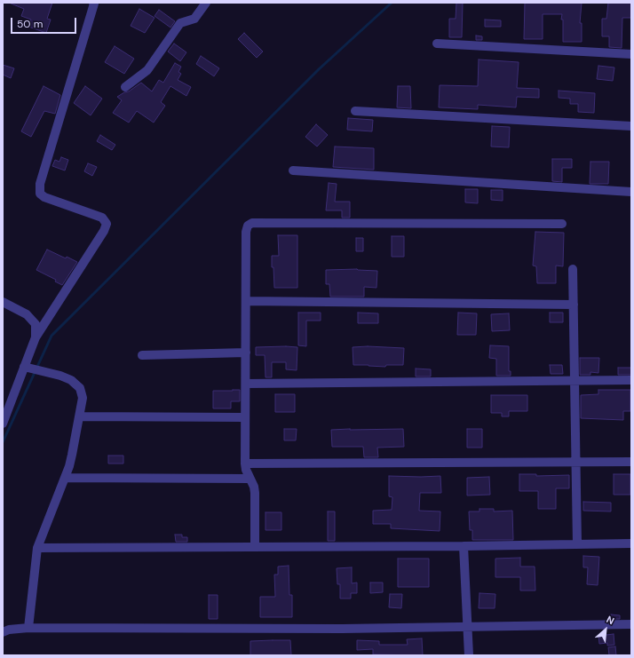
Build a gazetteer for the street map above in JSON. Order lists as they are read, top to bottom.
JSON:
{
  "scale_bar": "50 m",
  "north": "top right"
}
